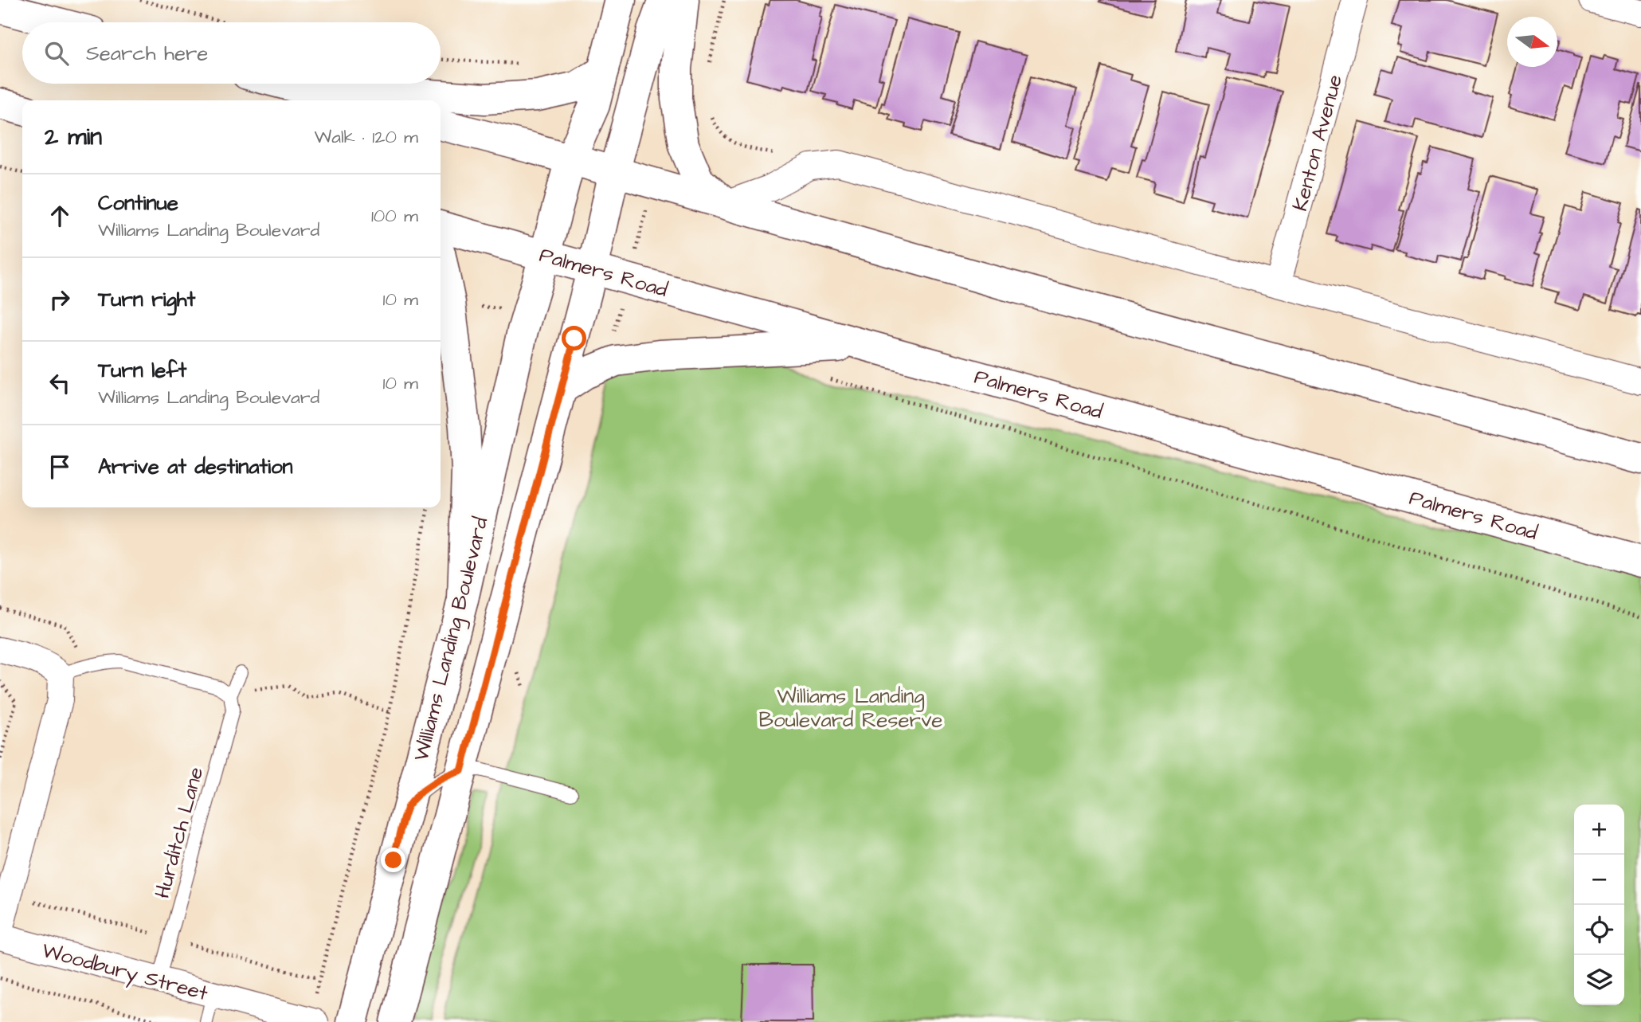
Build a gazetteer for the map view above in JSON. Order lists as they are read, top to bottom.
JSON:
{
  "streets": {
    "main road": ["Palmers Road", "Williams Landing Boulevard"],
    "street": ["Kenton Avenue", "Woodbury Street"],
    "lane": ["Hurditch Lane"]
  },
  "crossings": [
    ["Palmers Road", "Williams Landing Boulevard"],
    ["Hurditch Lane", "Woodbury Street"]
  ],
  "parks": ["Williams Landing Boulevard Reserve"],
  "north": "right",
  "page": {
    "search": "Search here",
    "heading": ["2 min", "Walk · 120 m"],
    "list": [
      ["Continue", "Williams Landing Boulevard", "100 m"],
      ["Turn right", "10 m"],
      ["Turn left", "Williams Landing Boulevard", "10 m"],
      "Arrive at destination"
    ],
    "map_buttons": ["+", "−"]
  }
}
